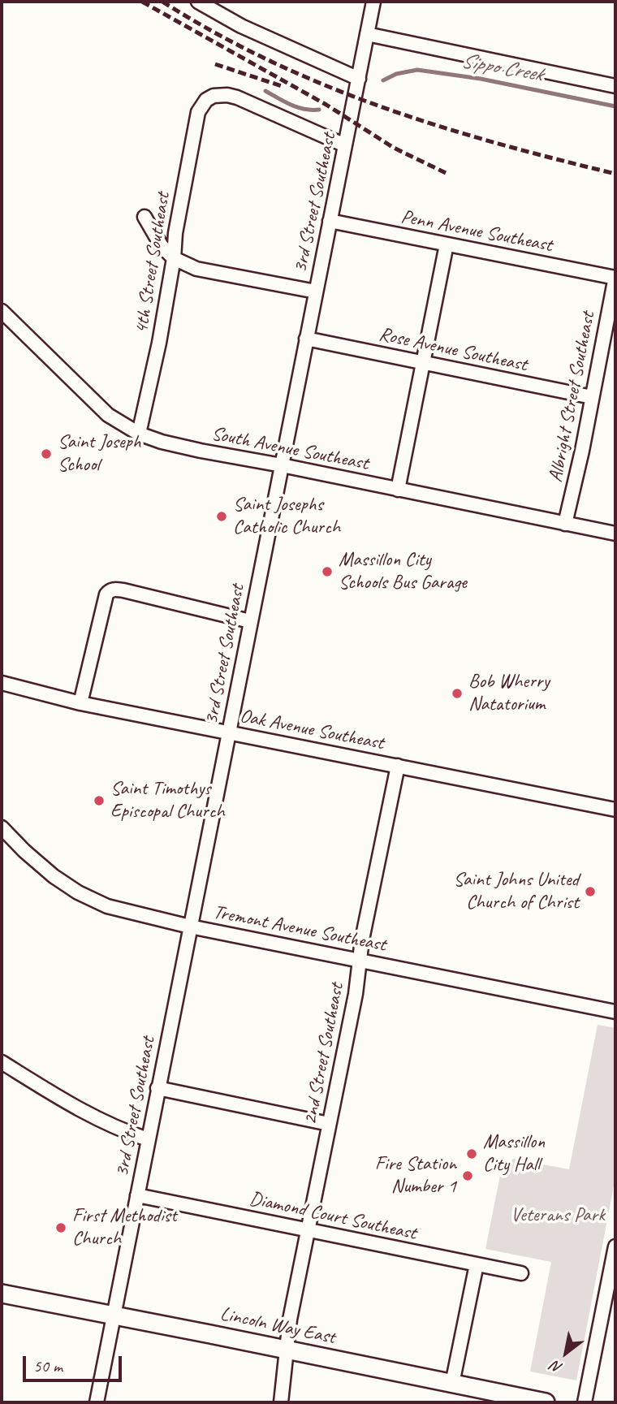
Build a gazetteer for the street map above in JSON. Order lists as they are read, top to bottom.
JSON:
{
  "streets": {
    "main road": ["Lincoln Way East"],
    "street": [
      "3rd Street Southeast",
      "Penn Avenue Southeast",
      "4th Street Southeast",
      "Rose Avenue Southeast",
      "Albright Street Southeast",
      "South Avenue Southeast",
      "Oak Avenue Southeast",
      "Tremont Avenue Southeast",
      "2nd Street Southeast",
      "Diamond Court Southeast"
    ]
  },
  "crossings": [
    ["3rd Street Southeast", "Penn Avenue Southeast"],
    ["3rd Street Southeast", "4th Street Southeast"],
    ["3rd Street Southeast", "Rose Avenue Southeast"],
    ["3rd Street Southeast", "South Avenue Southeast"],
    ["3rd Street Southeast", "Oak Avenue Southeast"],
    ["3rd Street Southeast", "Tremont Avenue Southeast"],
    ["3rd Street Southeast", "Diamond Court Southeast"],
    ["3rd Street Southeast", "Lincoln Way East"],
    ["Penn Avenue Southeast", "Albright Street Southeast"],
    ["4th Street Southeast", "South Avenue Southeast"],
    ["Rose Avenue Southeast", "Albright Street Southeast"],
    ["Albright Street Southeast", "South Avenue Southeast"],
    ["Oak Avenue Southeast", "2nd Street Southeast"],
    ["Tremont Avenue Southeast", "2nd Street Southeast"],
    ["2nd Street Southeast", "Diamond Court Southeast"],
    ["2nd Street Southeast", "Lincoln Way East"]
  ],
  "water": ["Sippo Creek"],
  "parks": ["Veterans Park"],
  "places": [
    "Saint Joseph School",
    "Saint Josephs Catholic Church",
    "Massillon City Schools Bus Garage",
    "Bob Wherry Natatorium",
    "Saint Timothys Episcopal Church",
    "Saint Johns United Church of Christ",
    "Massillon City Hall",
    "Fire Station Number 1",
    "First Methodist Church"
  ],
  "scale_bar": "50 m",
  "north": "bottom left"
}
